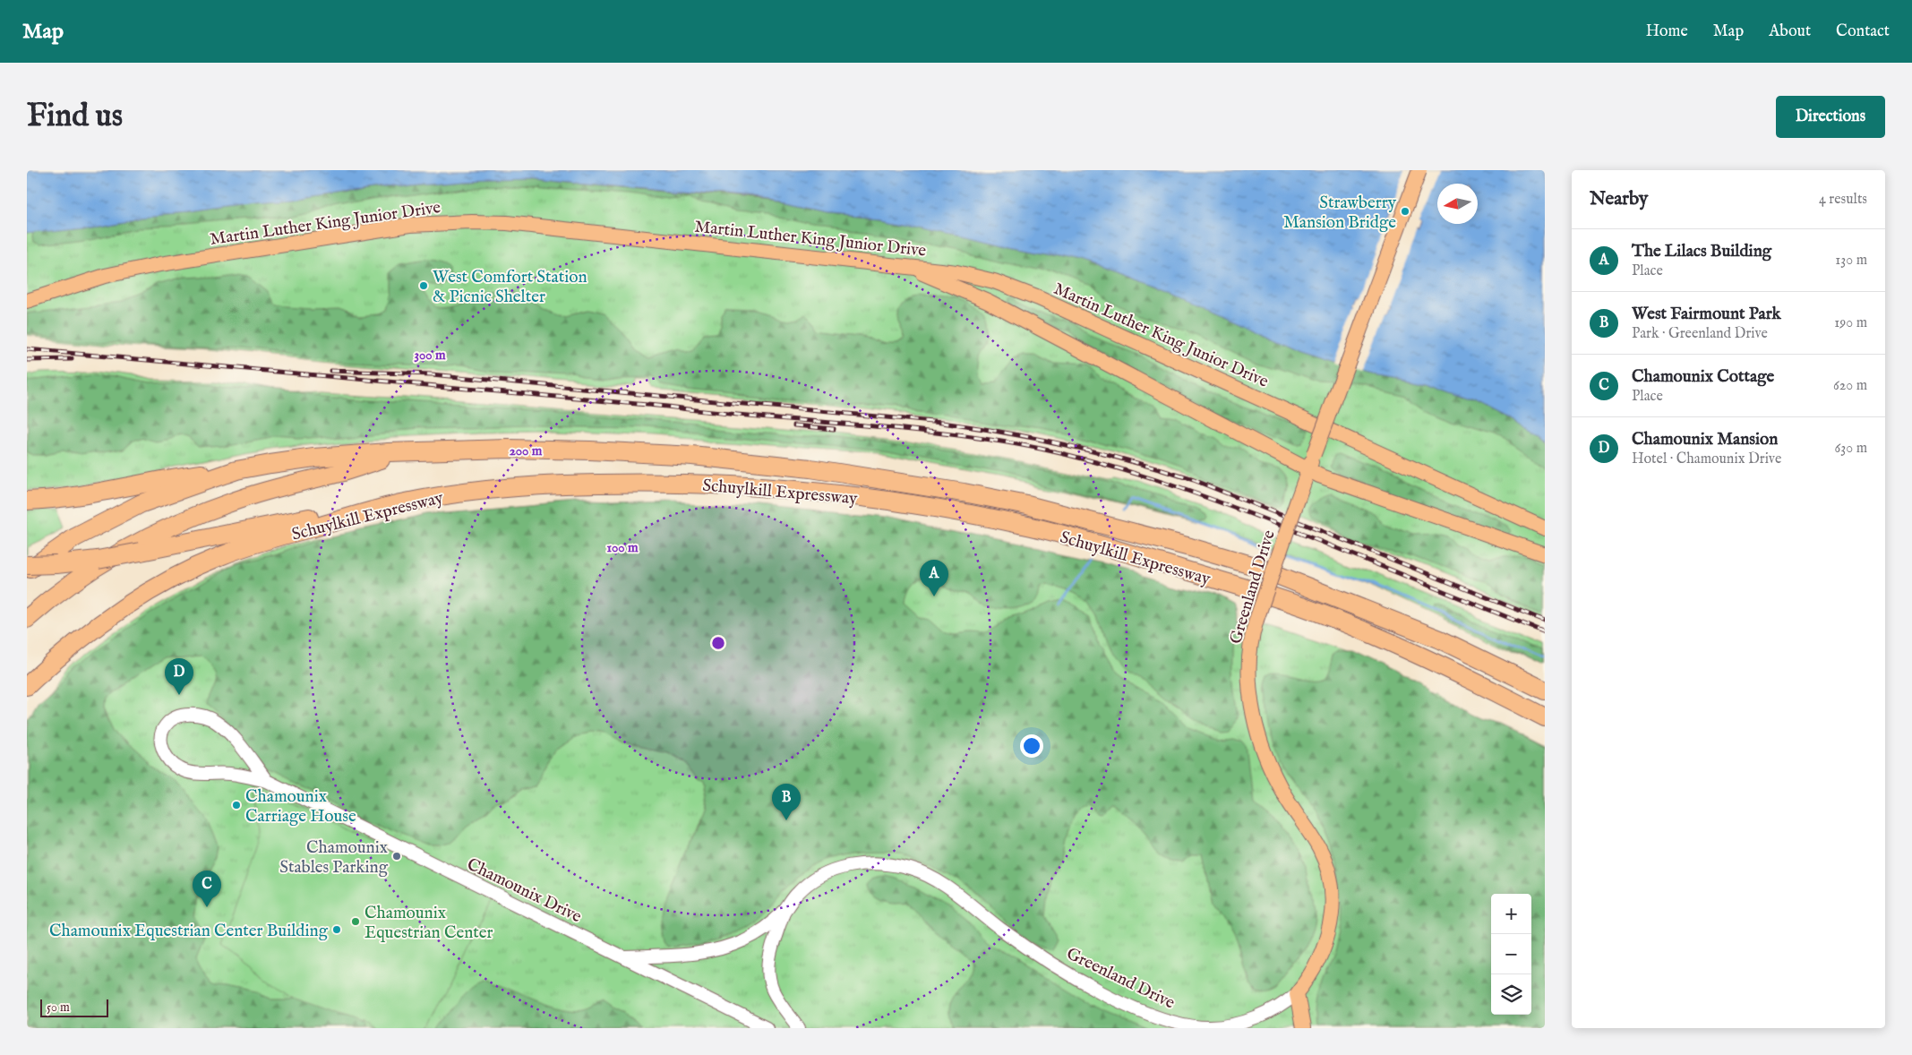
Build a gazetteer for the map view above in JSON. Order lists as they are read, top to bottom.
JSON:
{
  "streets": {
    "highway": ["Schuylkill Expressway"],
    "main road": ["Martin Luther King Junior Drive", "Greenland Drive"],
    "street": ["Chamounix Drive"]
  },
  "crossings": [
    ["Greenland Drive", "Chamounix Drive"]
  ],
  "places": [
    "Strawberry Mansion Bridge",
    "West Comfort Station & Picnic Shelter",
    "Chamounix Carriage House",
    "Chamounix Stables Parking",
    "Chamounix Equestrian Center",
    "Chamounix Equestrian Center Building"
  ],
  "scale_bar": "50 m",
  "north": "left",
  "page": {
    "header": "Map",
    "nav": [
      "Home",
      "Map",
      "About",
      "Contact"
    ],
    "buttons": "Directions",
    "title": "Find us",
    "heading": ["Nearby", "4 results"],
    "list": [
      {
        "mark": "A",
        "name": "The Lilacs Building",
        "note": "Place",
        "value": "130 m"
      },
      {
        "mark": "B",
        "name": "West Fairmount Park",
        "note": "Park · Greenland Drive",
        "value": "190 m"
      },
      {
        "mark": "C",
        "name": "Chamounix Cottage",
        "note": "Place",
        "value": "620 m"
      },
      {
        "mark": "D",
        "name": "Chamounix Mansion",
        "note": "Hotel · Chamounix Drive",
        "value": "630 m"
      }
    ],
    "pins": [
      "A",
      "D",
      "B",
      "C"
    ],
    "map_buttons": ["+", "−"],
    "scale": "50 m"
  },
  "rings": ["300 m", "200 m", "100 m"]
}
